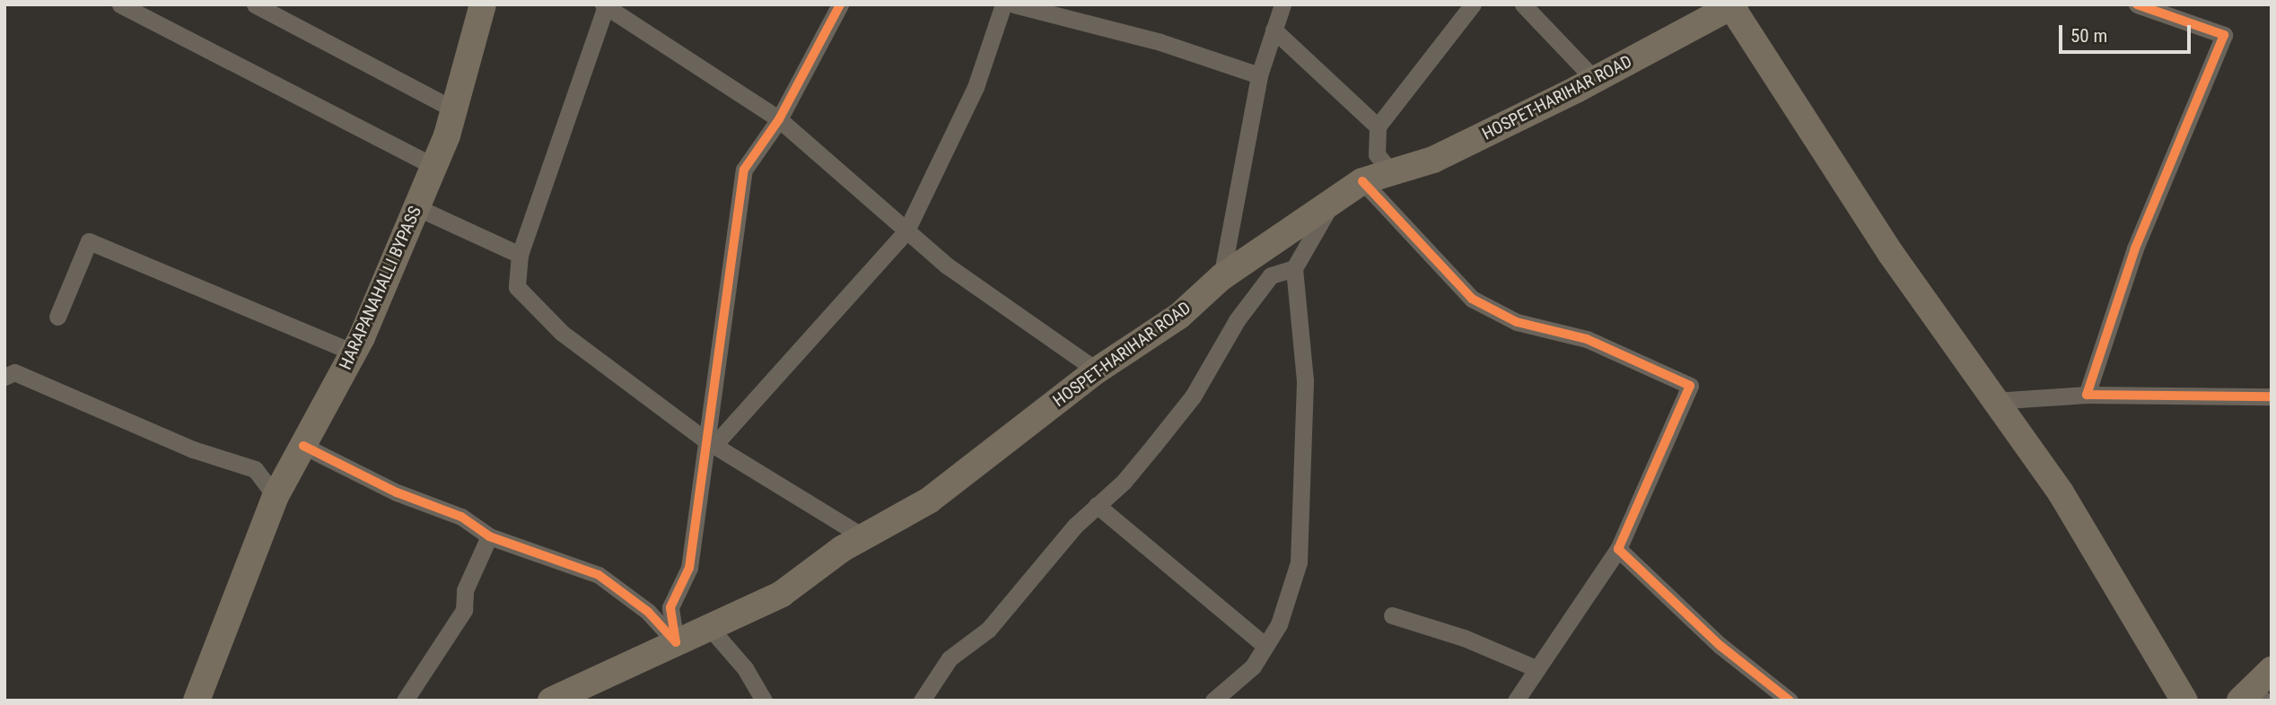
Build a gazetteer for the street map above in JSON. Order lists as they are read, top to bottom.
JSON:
{
  "streets": {
    "main road": ["HOSPET-HARIHAR ROAD", "HARAPANAHALLI BYPASS"]
  },
  "scale_bar": "50 m"
}
